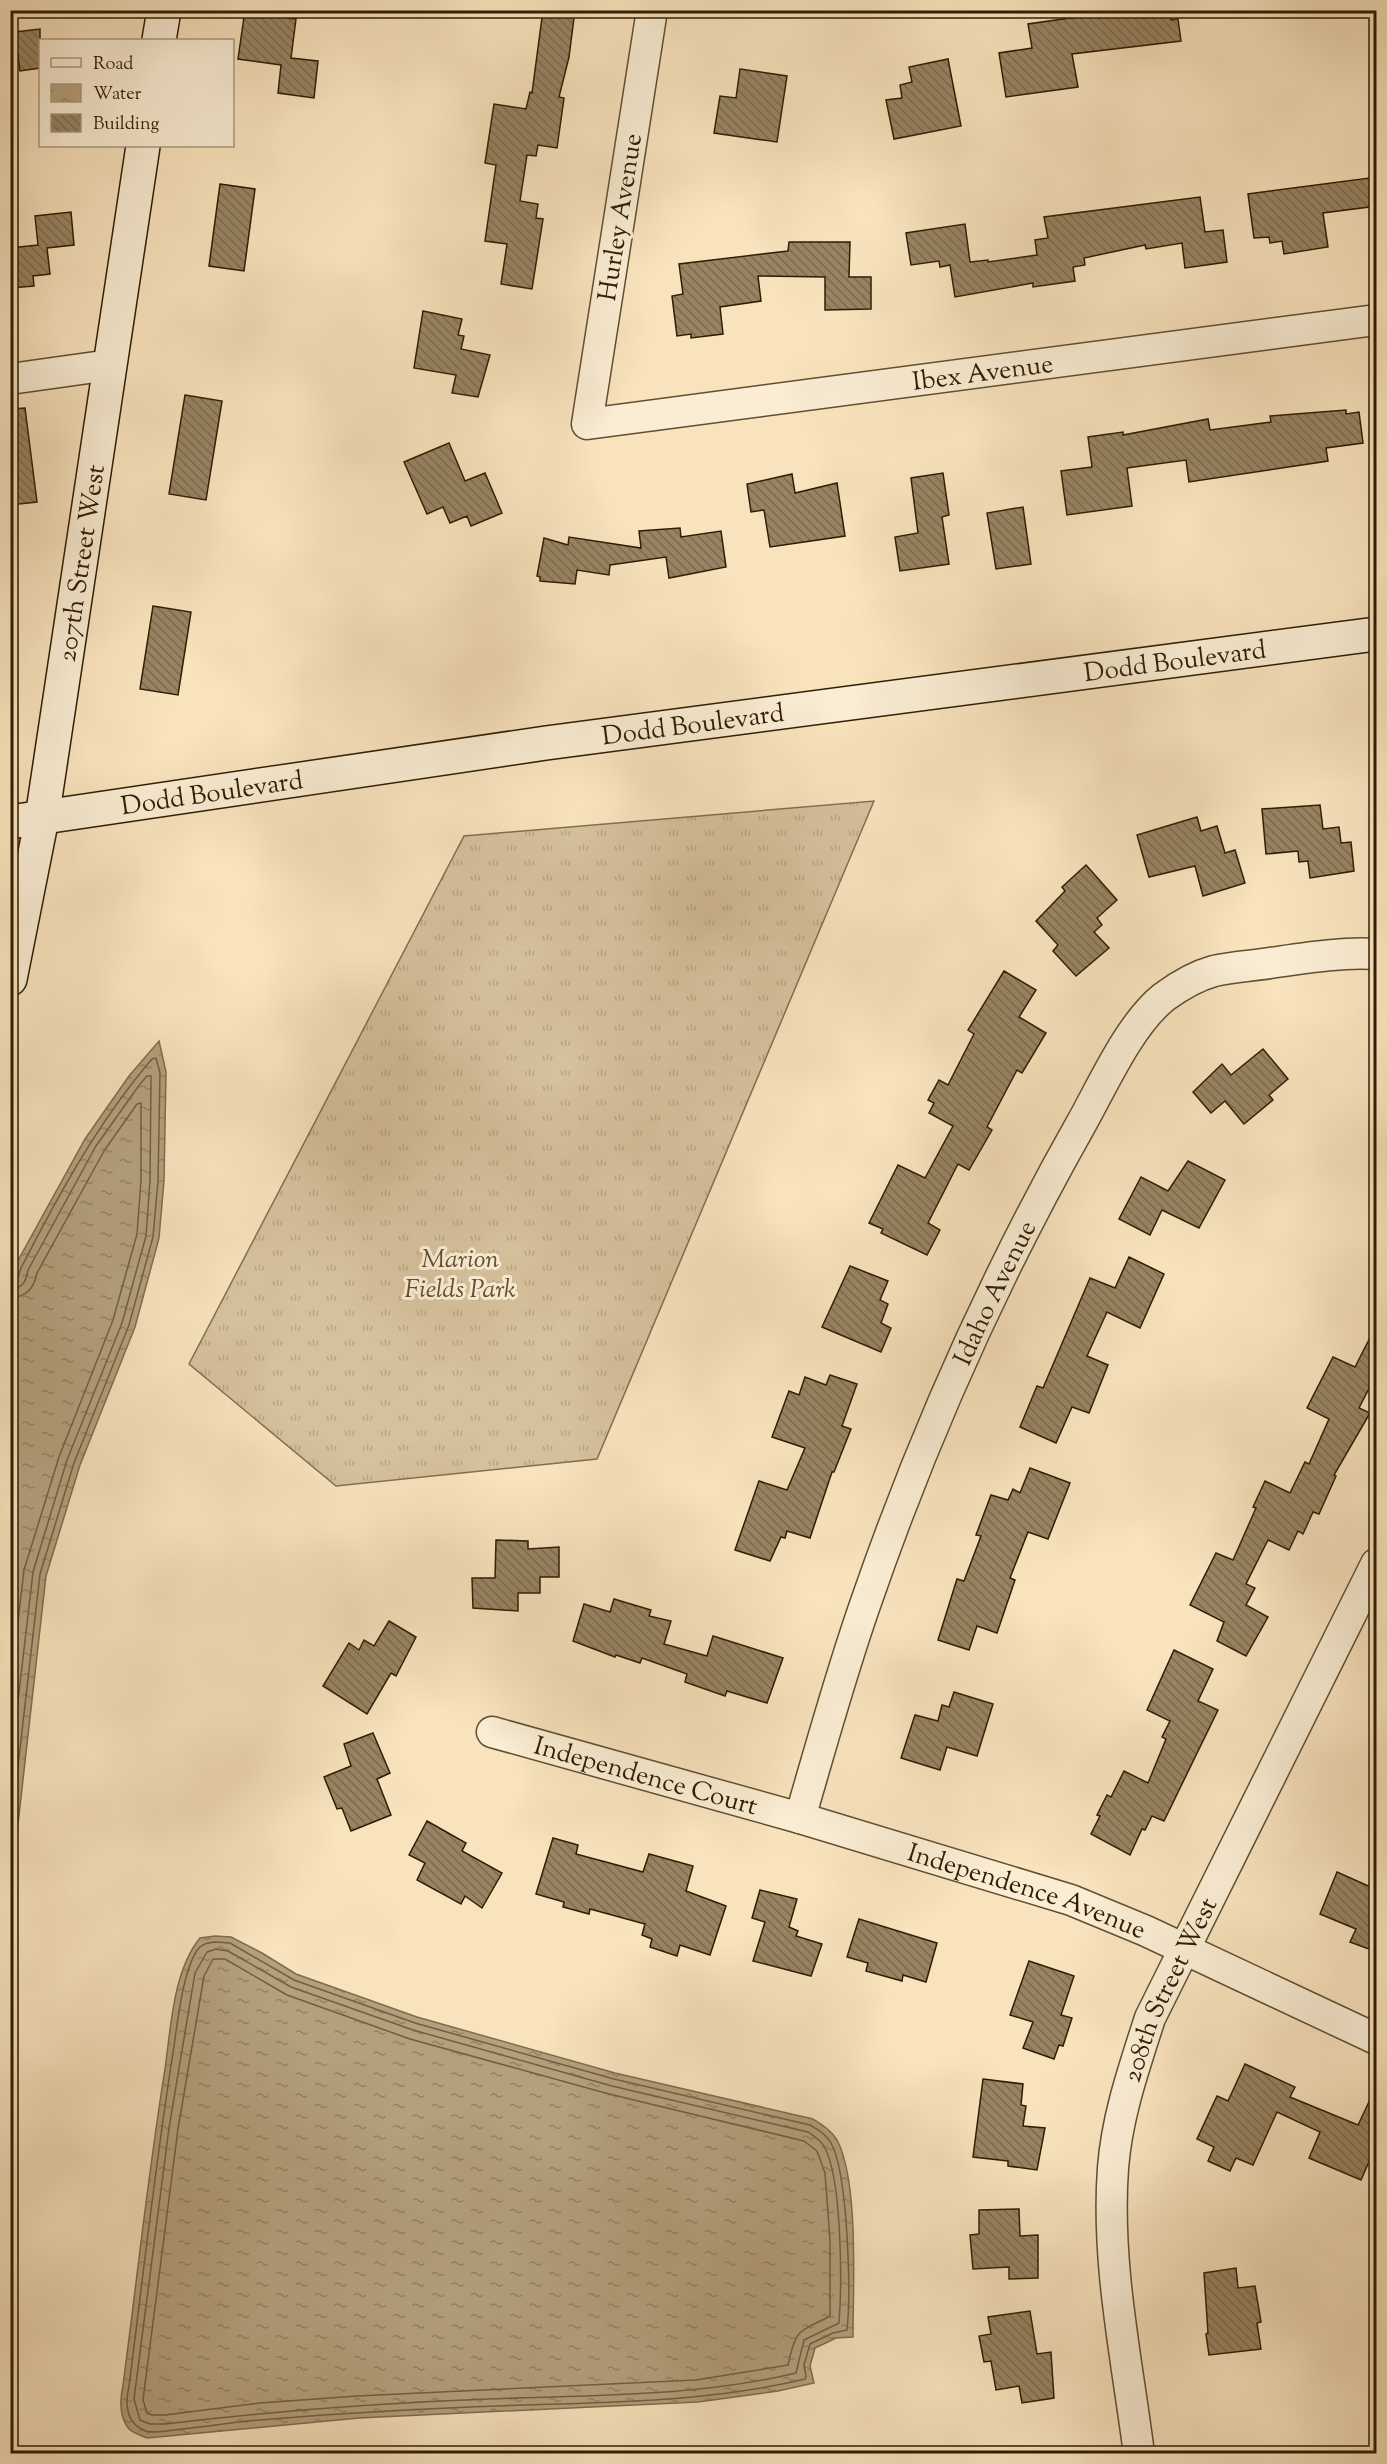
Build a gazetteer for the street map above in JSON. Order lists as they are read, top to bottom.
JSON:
{
  "streets": {
    "main road": ["207th Street West", "Dodd Boulevard"],
    "street": [
      "Hurley Avenue",
      "Ibex Avenue",
      "Idaho Avenue",
      "Independence Court",
      "Independence Avenue",
      "208th Street West"
    ]
  },
  "crossings": [
    ["Hurley Avenue", "Ibex Avenue"],
    ["207th Street West", "Dodd Boulevard"],
    ["Idaho Avenue", "Independence Court"],
    ["Idaho Avenue", "Independence Avenue"],
    ["Independence Court", "Independence Avenue"],
    ["Independence Avenue", "208th Street West"]
  ],
  "parks": ["Marion Fields Park"],
  "legend": ["Road", "Water", "Building"]
}
